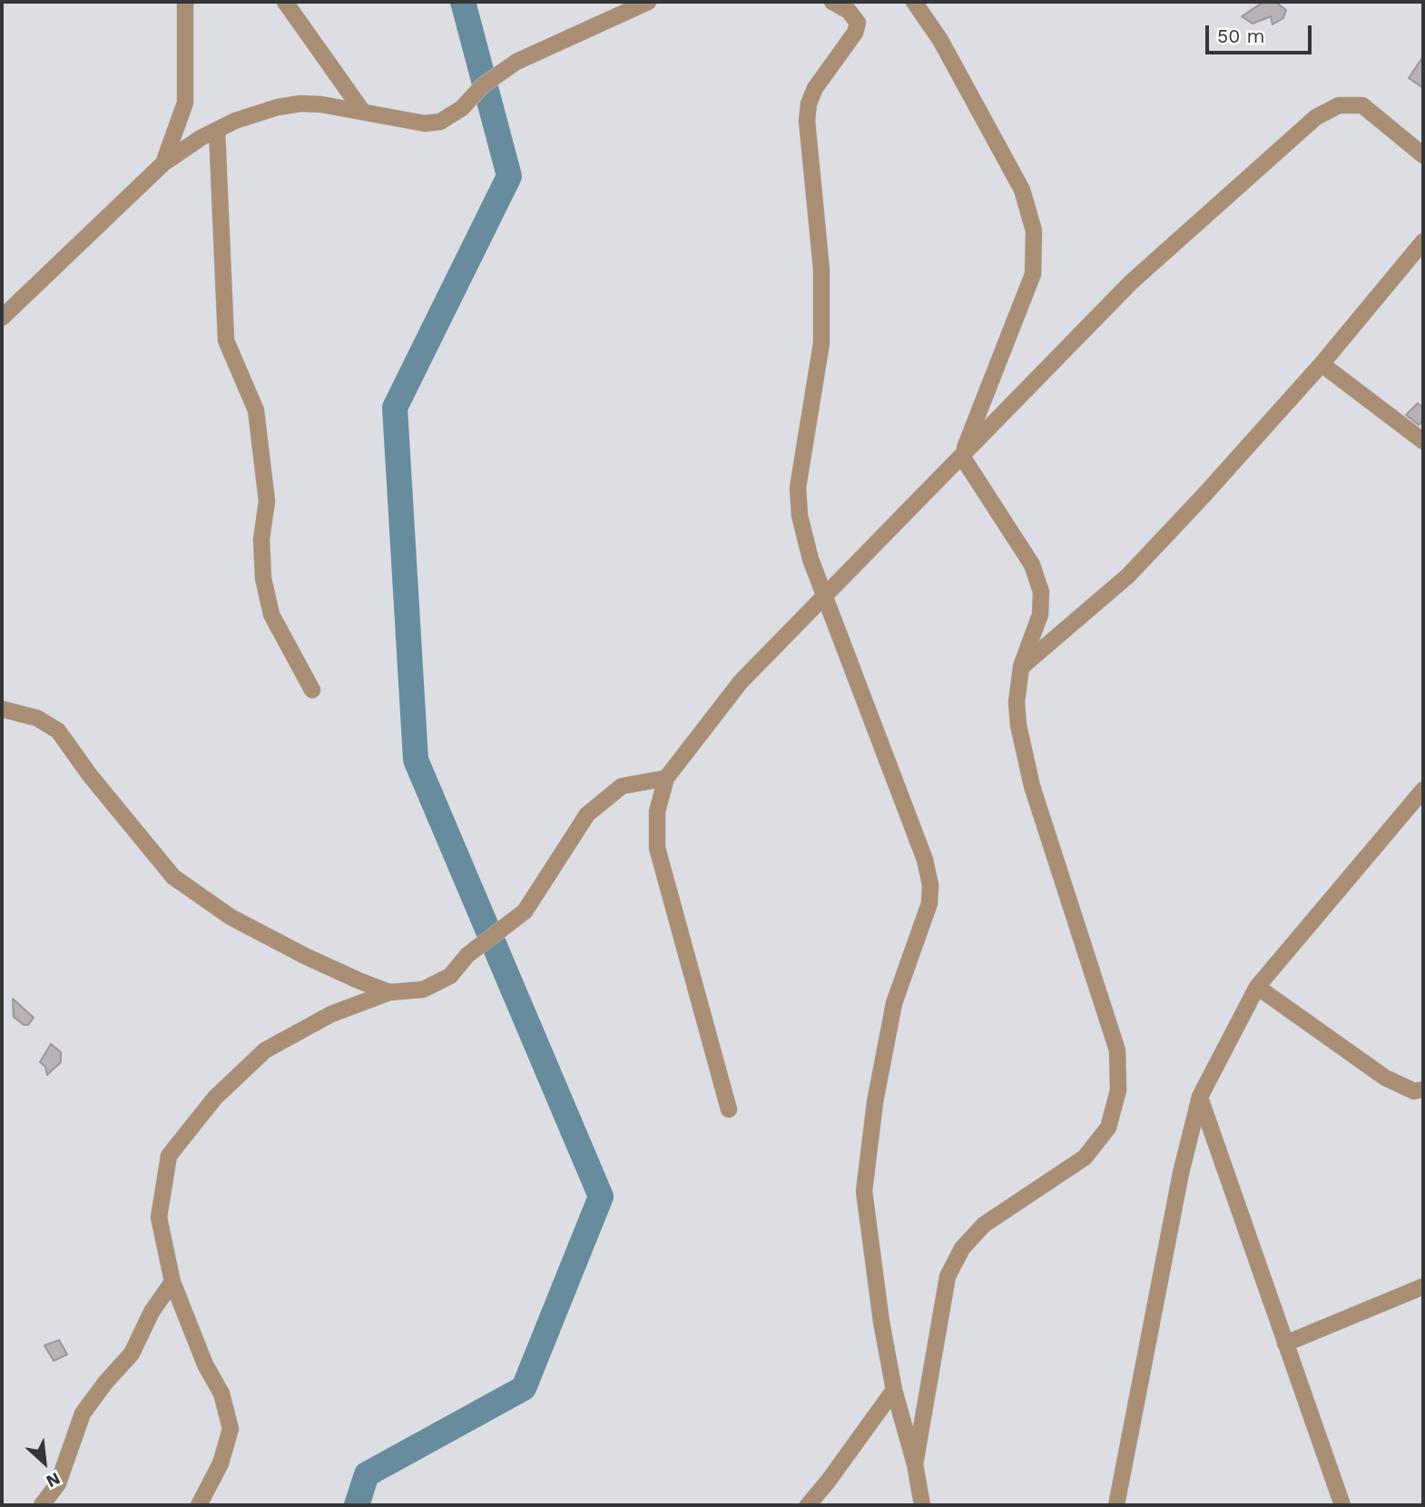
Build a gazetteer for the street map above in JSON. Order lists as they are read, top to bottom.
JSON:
{
  "scale_bar": "50 m",
  "north": "bottom right"
}
